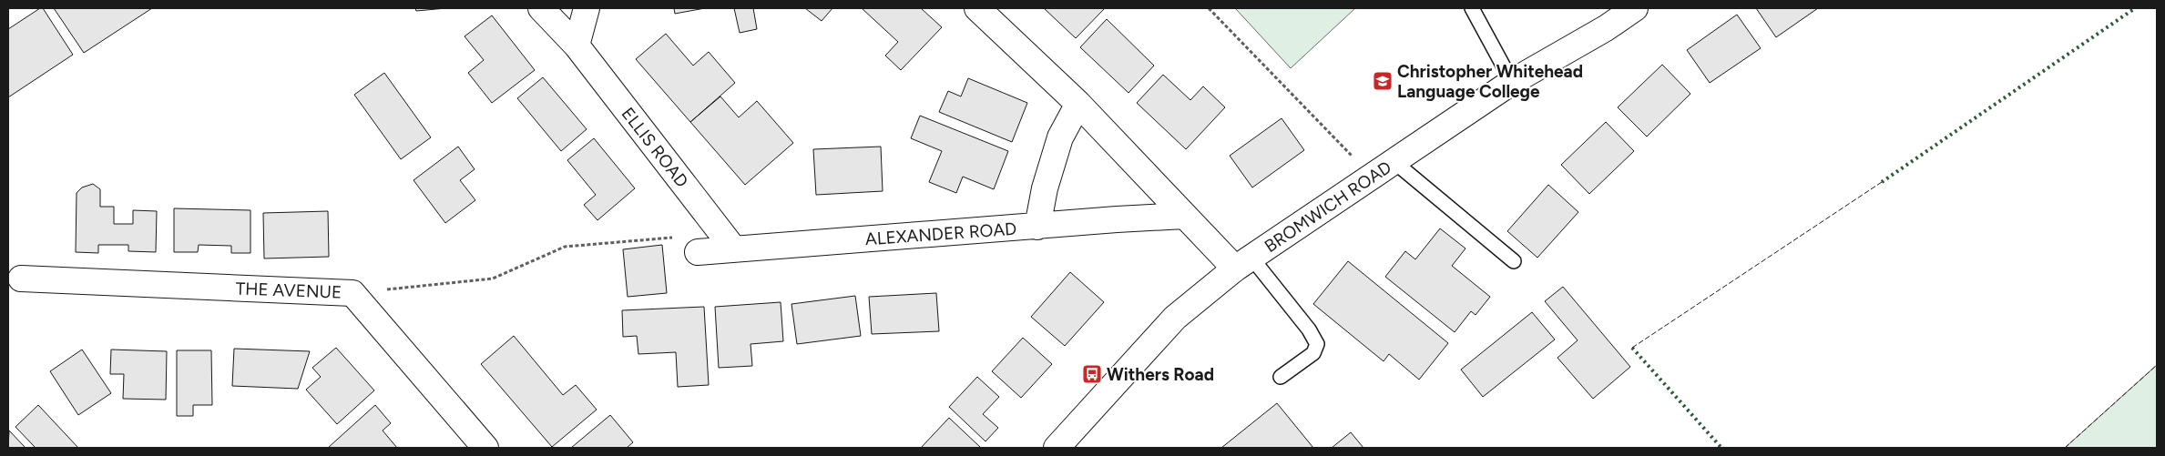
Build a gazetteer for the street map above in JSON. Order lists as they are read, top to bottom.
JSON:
{
  "streets": {
    "street": [
      "ELLIS ROAD",
      "BROMWICH ROAD",
      "ALEXANDER ROAD",
      "THE AVENUE"
    ]
  },
  "crossings": [
    ["ELLIS ROAD", "ALEXANDER ROAD"]
  ],
  "places": {
    "school or university": ["Christopher Whitehead Language College"],
    "bus stop": ["Withers Road"]
  }
}
